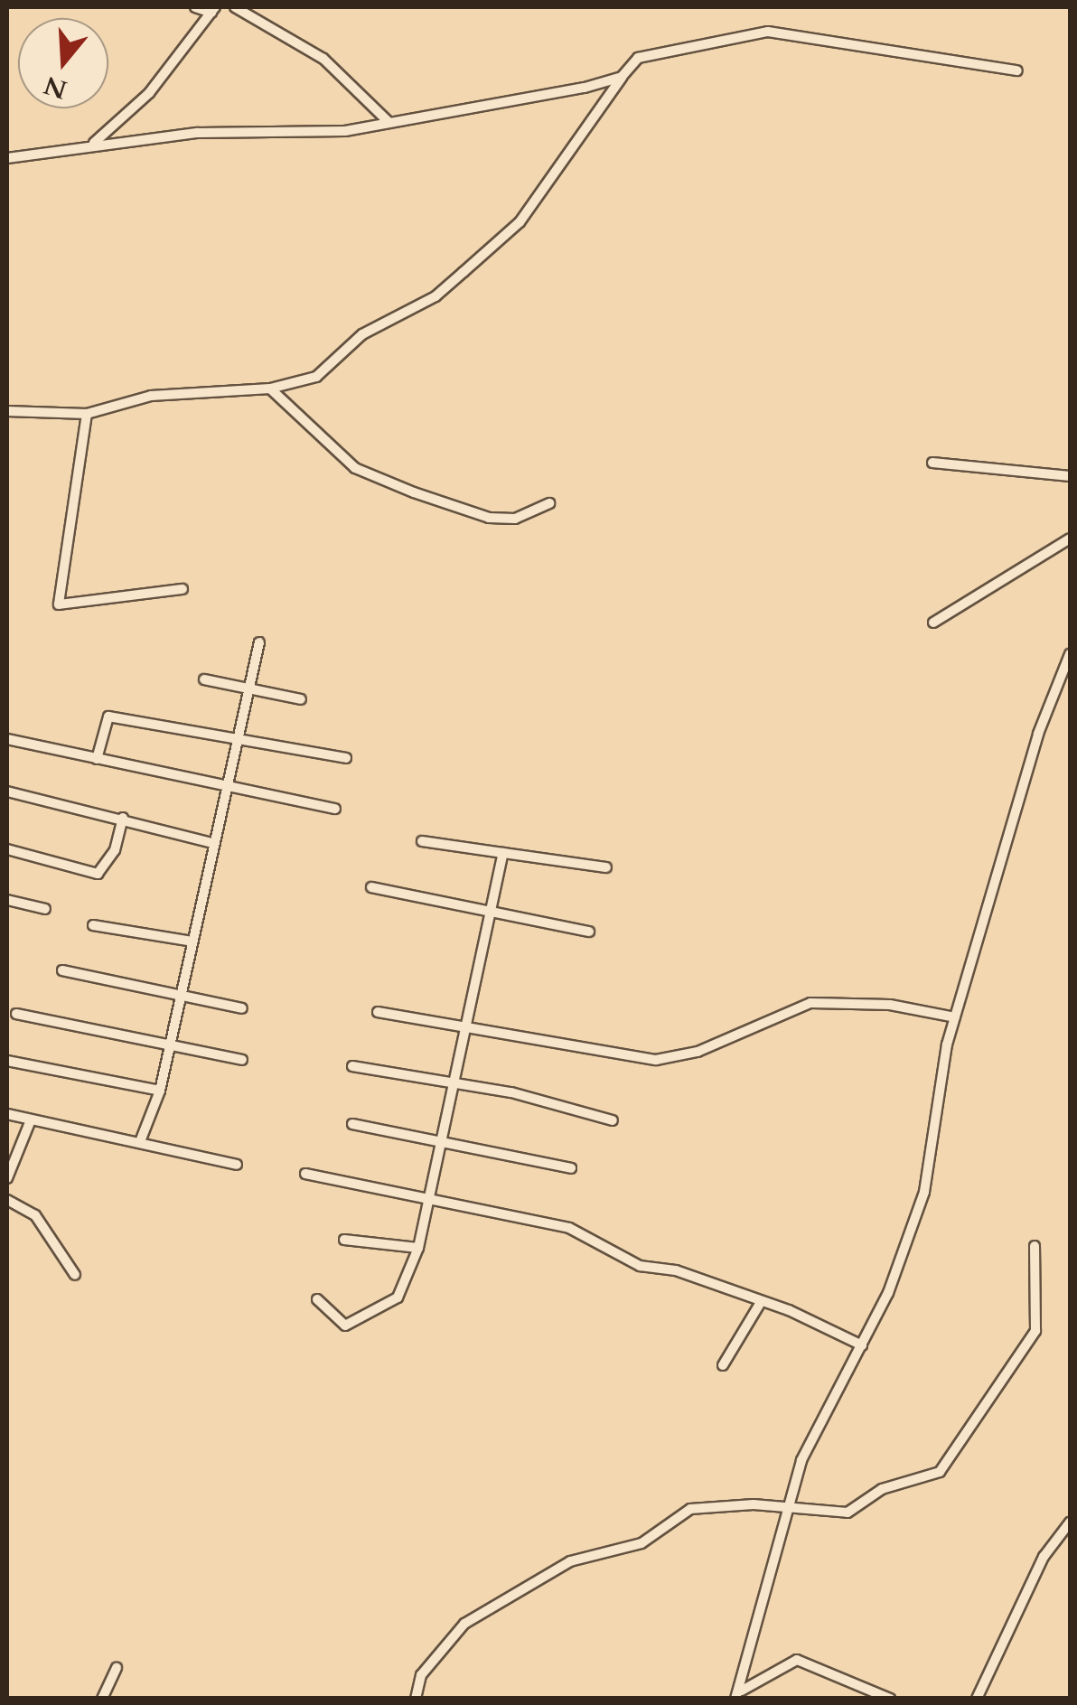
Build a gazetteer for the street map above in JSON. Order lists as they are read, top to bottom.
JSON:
{
  "north": "bottom"
}
